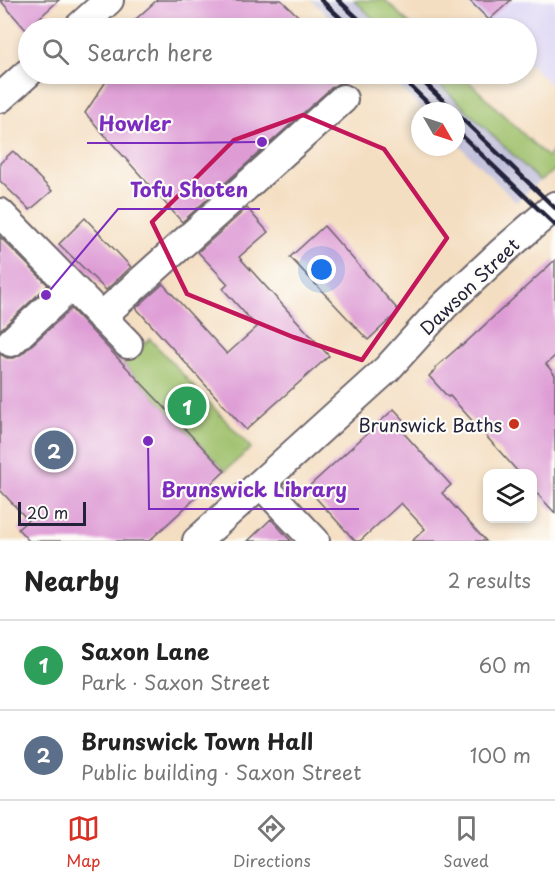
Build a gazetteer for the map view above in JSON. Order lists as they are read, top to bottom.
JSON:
{
  "streets": {
    "street": ["Dawson Street"]
  },
  "places": [
    "Howler",
    "Tofu Shoten",
    "Brunswick Baths",
    "Brunswick Library"
  ],
  "scale_bar": "20 m",
  "north": "bottom right",
  "page": {
    "search": "Search here",
    "pins": ["1", "2"],
    "scale": "20 m",
    "heading": ["Nearby", "2 results"],
    "list": [
      {
        "mark": "1",
        "name": "Saxon Lane",
        "note": "Park · Saxon Street",
        "value": "60 m"
      },
      {
        "mark": "2",
        "name": "Brunswick Town Hall",
        "note": "Public building · Saxon Street",
        "value": "100 m"
      }
    ],
    "nav": ["Map", "Directions", "Saved"]
  }
}
